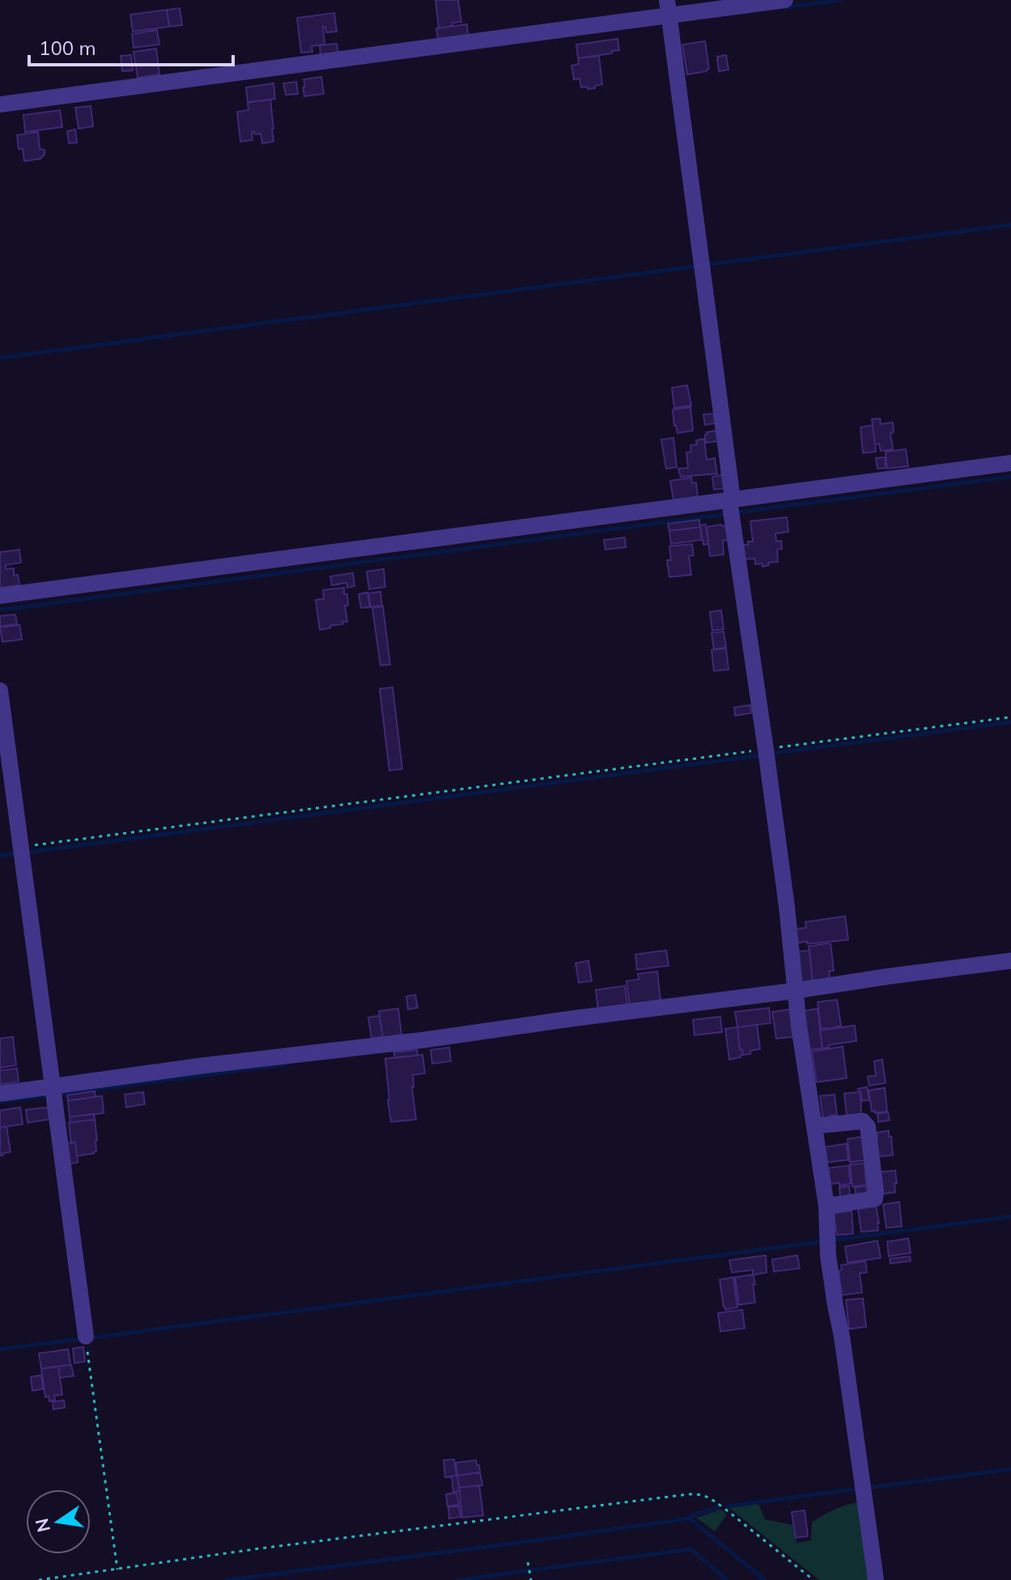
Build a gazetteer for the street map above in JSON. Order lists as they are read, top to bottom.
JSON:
{
  "scale_bar": "100 m",
  "north": "left"
}
